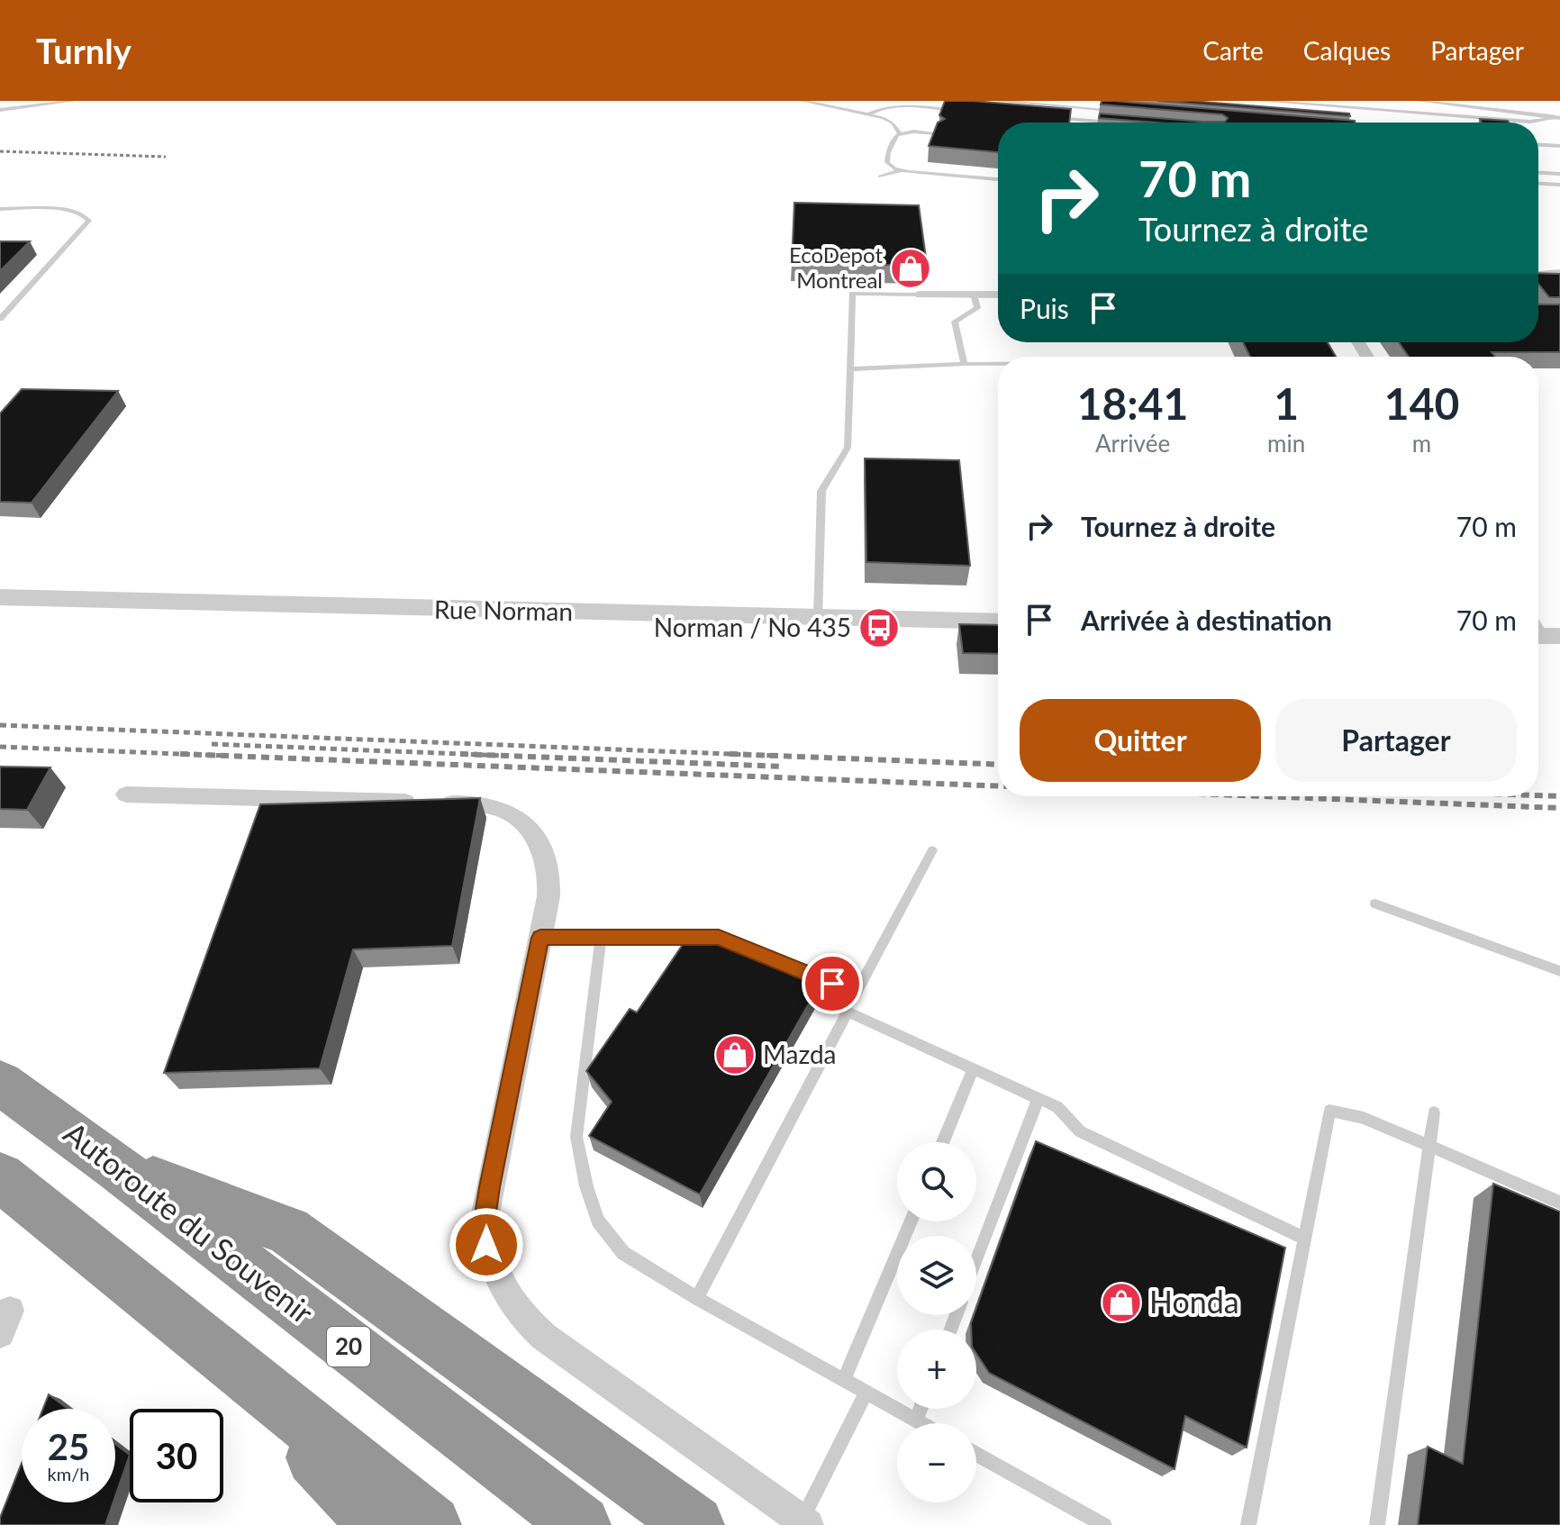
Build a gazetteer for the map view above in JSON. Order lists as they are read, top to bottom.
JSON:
{
  "streets": {
    "highway": ["Autoroute du Souvenir", "20"],
    "street": ["Rue Norman"]
  },
  "places": {
    "shop": ["EcoDepot Montreal", "Mazda", "Honda"],
    "bus stop": ["Norman / No 435"]
  },
  "page": {
    "header": "Turnly",
    "nav": ["Carte", "Calques", "Partager"],
    "turn": ["70 m", "Tournez à droite"],
    "then": "Puis",
    "eta": [
      "18:41",
      "Arrivée",
      "1",
      "min",
      "140",
      "m"
    ],
    "list": [
      {
        "name": "Tournez à droite",
        "value": "70 m"
      },
      {
        "name": "Arrivée à destination",
        "value": "70 m"
      }
    ],
    "buttons": ["Quitter", "Partager"],
    "map_buttons": ["+", "−"],
    "speed": "25 km/h",
    "limit": "30"
  }
}
